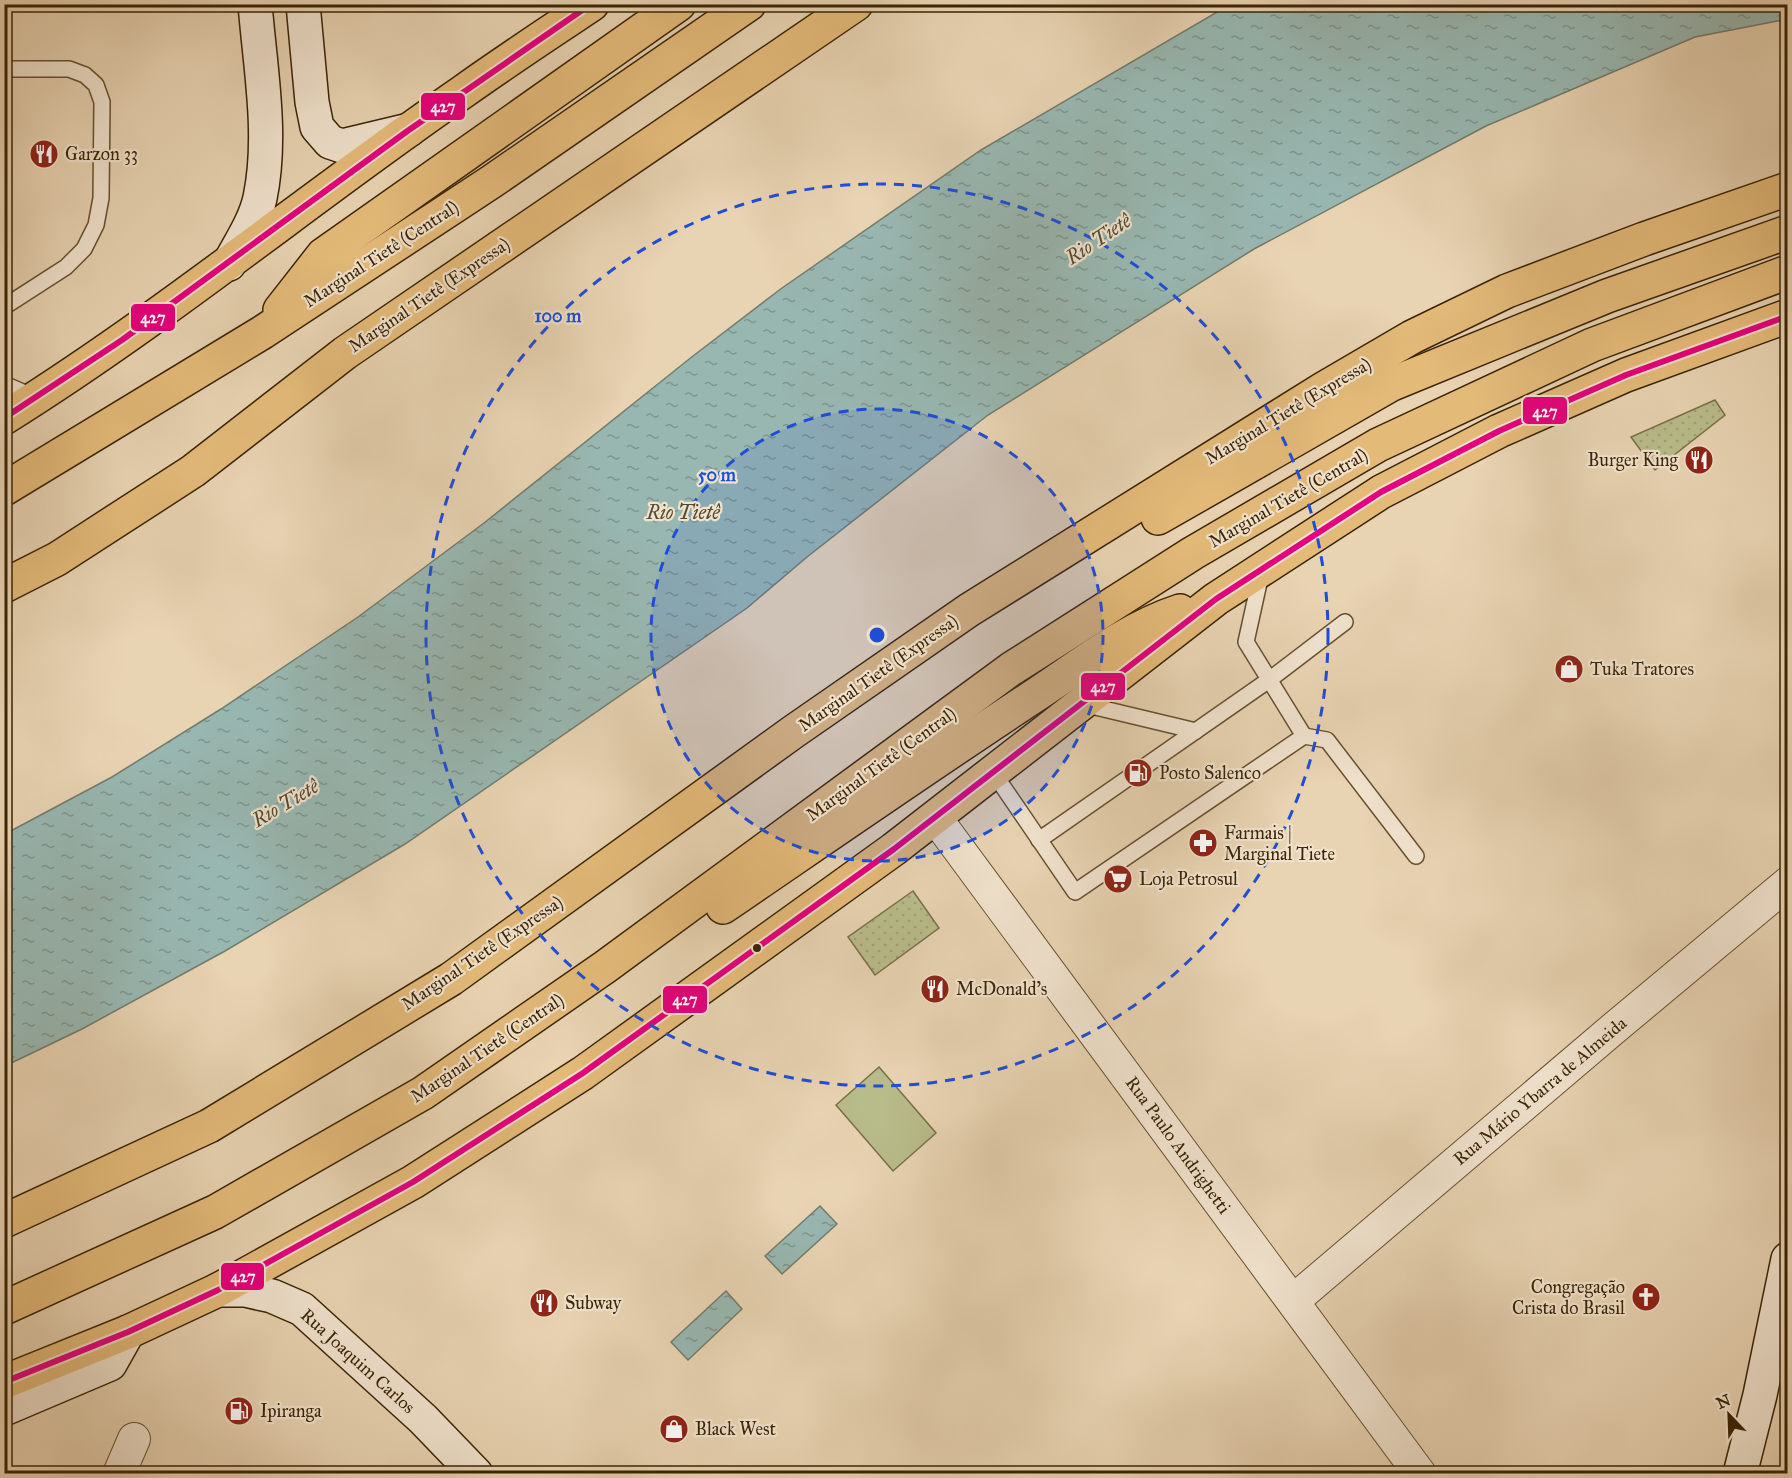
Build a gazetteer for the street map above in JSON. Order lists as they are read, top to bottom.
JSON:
{
  "streets": {
    "highway": ["Marginal Tietê (Central)", "Marginal Tietê (Expressa)"],
    "street": ["Rua Mário Ybarra de Almeida", "Rua Paulo Andrighetti", "Rua Joaquim Carlos"]
  },
  "crossings": [
    ["Rua Mário Ybarra de Almeida", "Rua Paulo Andrighetti"]
  ],
  "water": ["Rio Tietê"],
  "places": {
    "restaurant": [
      "Garzon 33",
      "Burger King",
      "McDonald's",
      "Subway"
    ],
    "shop": ["Tuka Tratores", "Black West"],
    "fuel station": ["Posto Salenco", "Ipiranga"],
    "pharmacy": ["Farmais | Marginal Tiete"],
    "supermarket": ["Loja Petrosul"],
    "church": ["Congregação Crista do Brasil"]
  },
  "lines": ["transit line 427"],
  "north": "top left",
  "rings": ["100 m", "50 m"]
}
